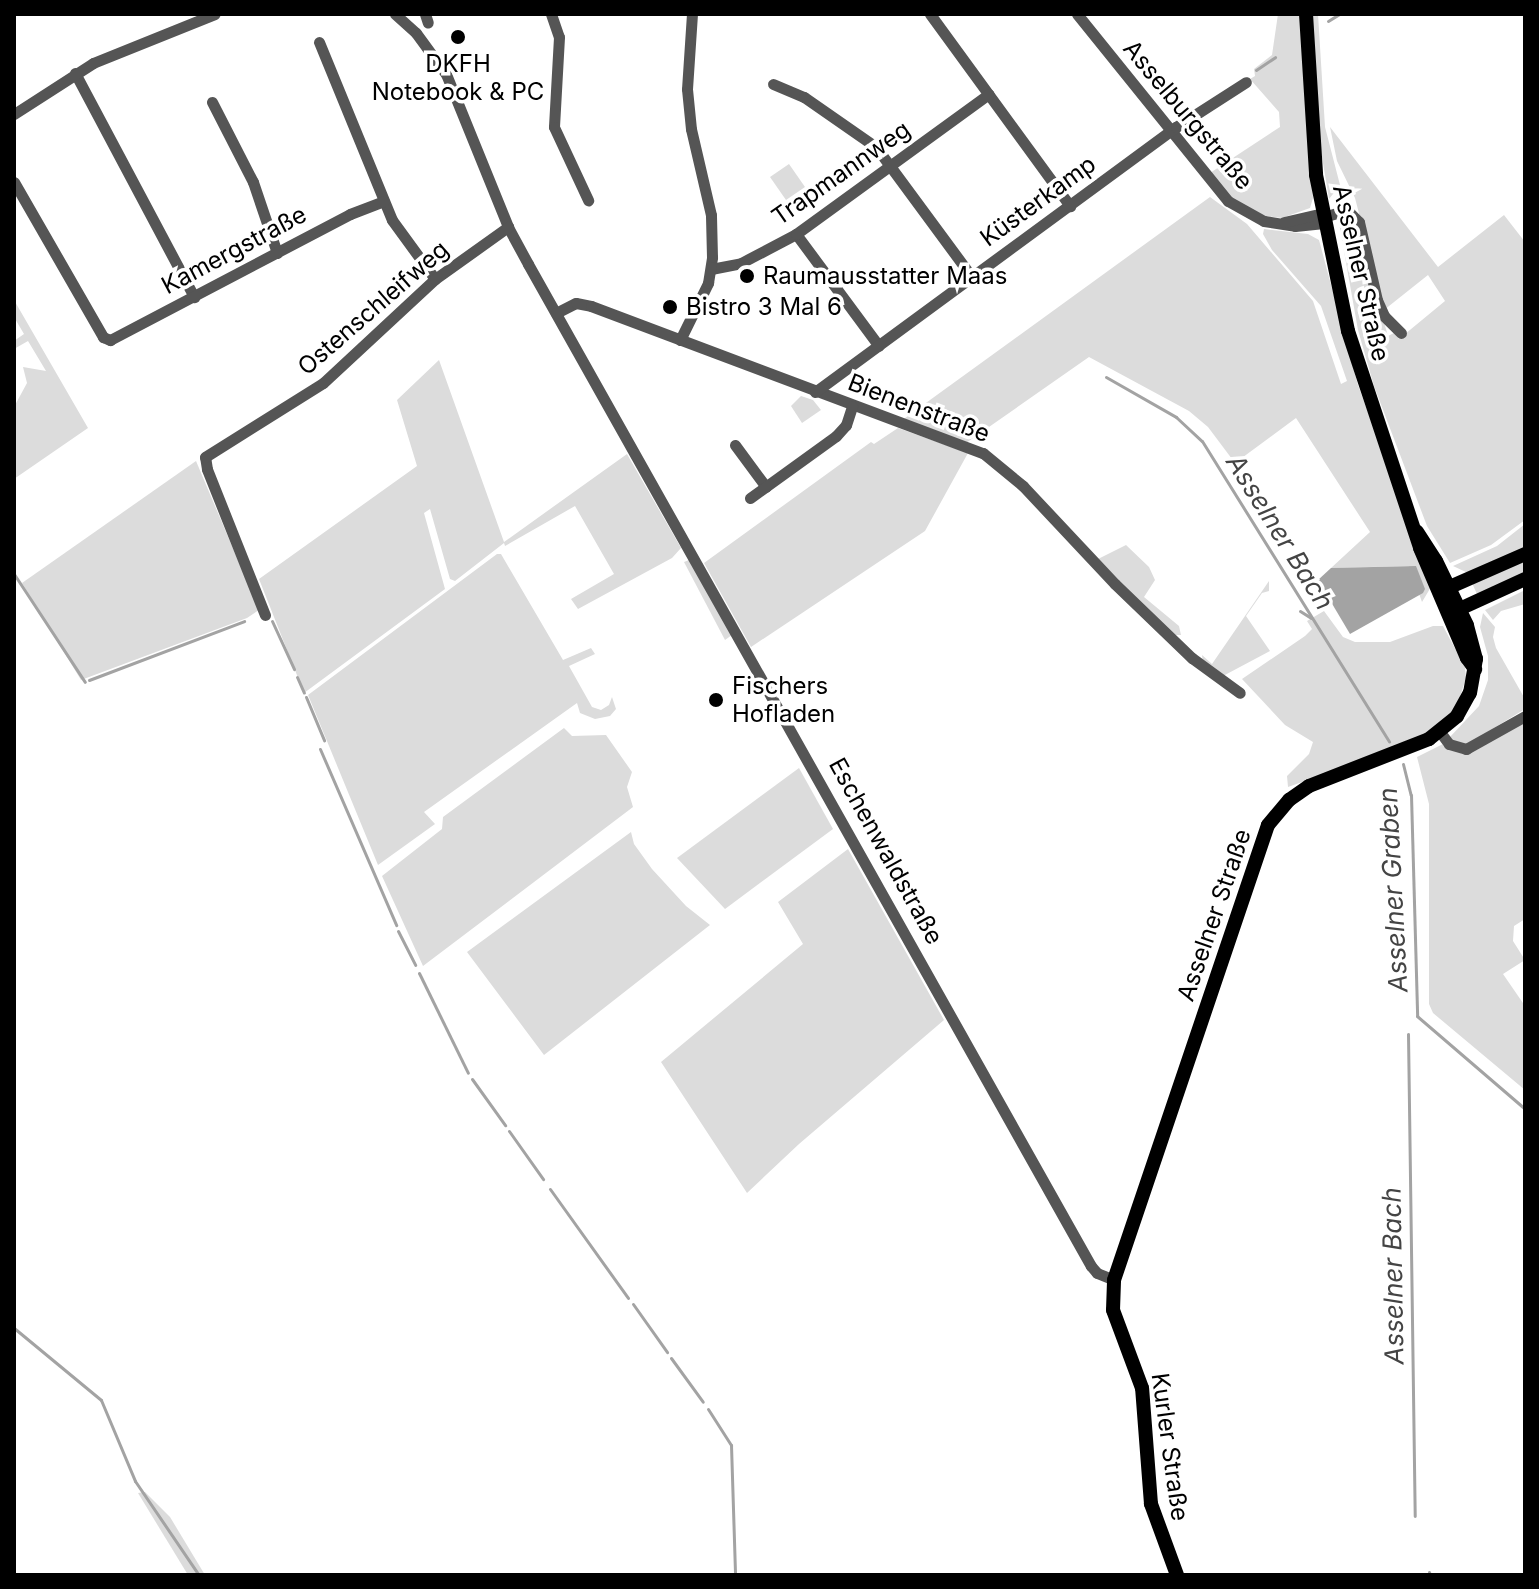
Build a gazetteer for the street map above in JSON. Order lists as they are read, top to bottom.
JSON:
{
  "streets": {
    "main road": ["Asselner Straße", "Kurler Straße"],
    "street": [
      "Asselburgstraße",
      "Trapmannweg",
      "Küsterkamp",
      "Kamergstraße",
      "Ostenschleifweg",
      "Bienenstraße",
      "Eschenwaldstraße"
    ]
  },
  "crossings": [
    ["Asselburgstraße", "Küsterkamp"],
    ["Asselburgstraße", "Asselner Straße"],
    ["Küsterkamp", "Bienenstraße"],
    ["Asselner Straße", "Eschenwaldstraße"],
    ["Asselner Straße", "Kurler Straße"],
    ["Ostenschleifweg", "Eschenwaldstraße"],
    ["Bienenstraße", "Eschenwaldstraße"],
    ["Eschenwaldstraße", "Kurler Straße"]
  ],
  "water": ["Asselner Bach", "Asselner Graben"],
  "places": [
    "DKFH Notebook & PC",
    "Raumausstatter Maas",
    "Bistro 3 Mal 6",
    "Fischers Hofladen"
  ]
}
